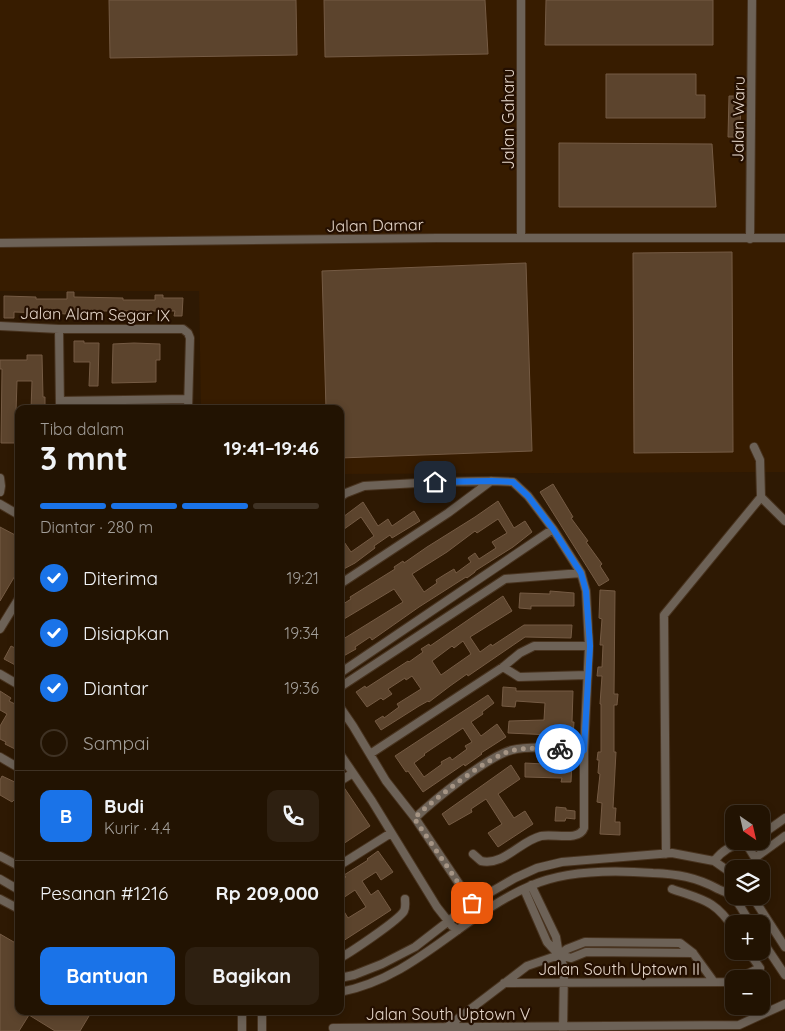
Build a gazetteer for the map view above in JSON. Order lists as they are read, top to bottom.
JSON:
{
  "streets": {
    "street": [
      "Jalan Gaharu",
      "Jalan Waru",
      "Jalan Damar",
      "Jalan Alam Segar IX",
      "Jalan South Uptown II",
      "Jalan South Uptown V"
    ]
  },
  "crossings": [
    ["Jalan Gaharu", "Jalan Damar"],
    ["Jalan Waru", "Jalan Damar"]
  ],
  "north": "bottom right",
  "page": {
    "heading": ["3 mnt", "Tiba dalam", "19:41–19:46"],
    "panel": [
      "Budi",
      "Kurir · 4.4",
      "Pesanan #1216",
      "Rp 209,000"
    ],
    "bar": "Diantar · 280 m",
    "list": [
      ["Diterima", "19:21"],
      ["Disiapkan", "19:34"],
      ["Diantar", "19:36"],
      "Sampai"
    ],
    "round": "B",
    "map_buttons": ["+", "−"],
    "buttons": ["Bantuan", "Bagikan"]
  }
}
